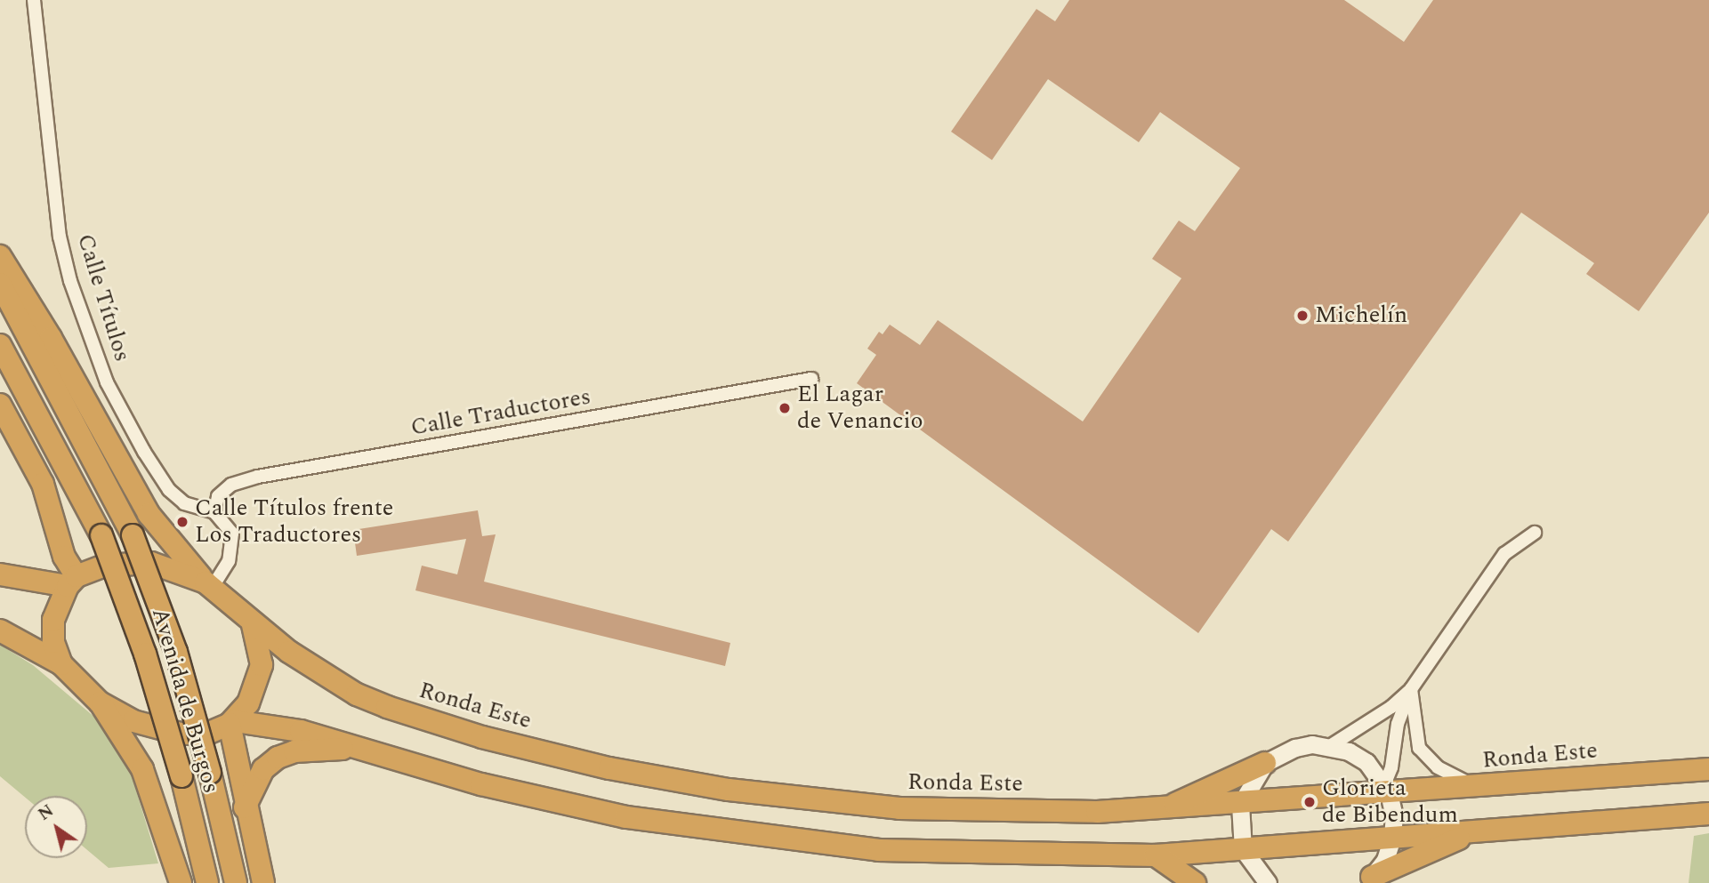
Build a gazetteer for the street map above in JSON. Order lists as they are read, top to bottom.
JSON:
{
  "streets": {
    "highway": ["Avenida de Burgos", "Ronda Este"],
    "street": ["Calle Títulos", "Calle Traductores"]
  },
  "crossings": [
    ["Calle Títulos", "Calle Traductores"]
  ],
  "places": [
    "Michelín",
    "El Lagar de Venancio",
    "Calle Títulos frente Los Traductores",
    "Glorieta de Bibendum"
  ],
  "north": "top left"
}
